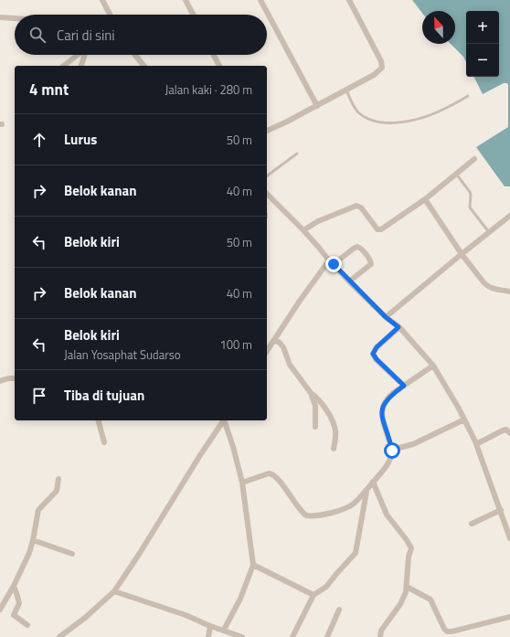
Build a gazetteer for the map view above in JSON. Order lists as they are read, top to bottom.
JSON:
{
  "north": "top",
  "page": {
    "map_buttons": ["+", "−"],
    "search": "Cari di sini",
    "heading": ["4 mnt", "Jalan kaki · 280 m"],
    "list": [
      ["Lurus", "50 m"],
      ["Belok kanan", "40 m"],
      ["Belok kiri", "50 m"],
      ["Belok kanan", "40 m"],
      ["Belok kiri", "Jalan Yosaphat Sudarso", "100 m"],
      "Tiba di tujuan"
    ]
  }
}
